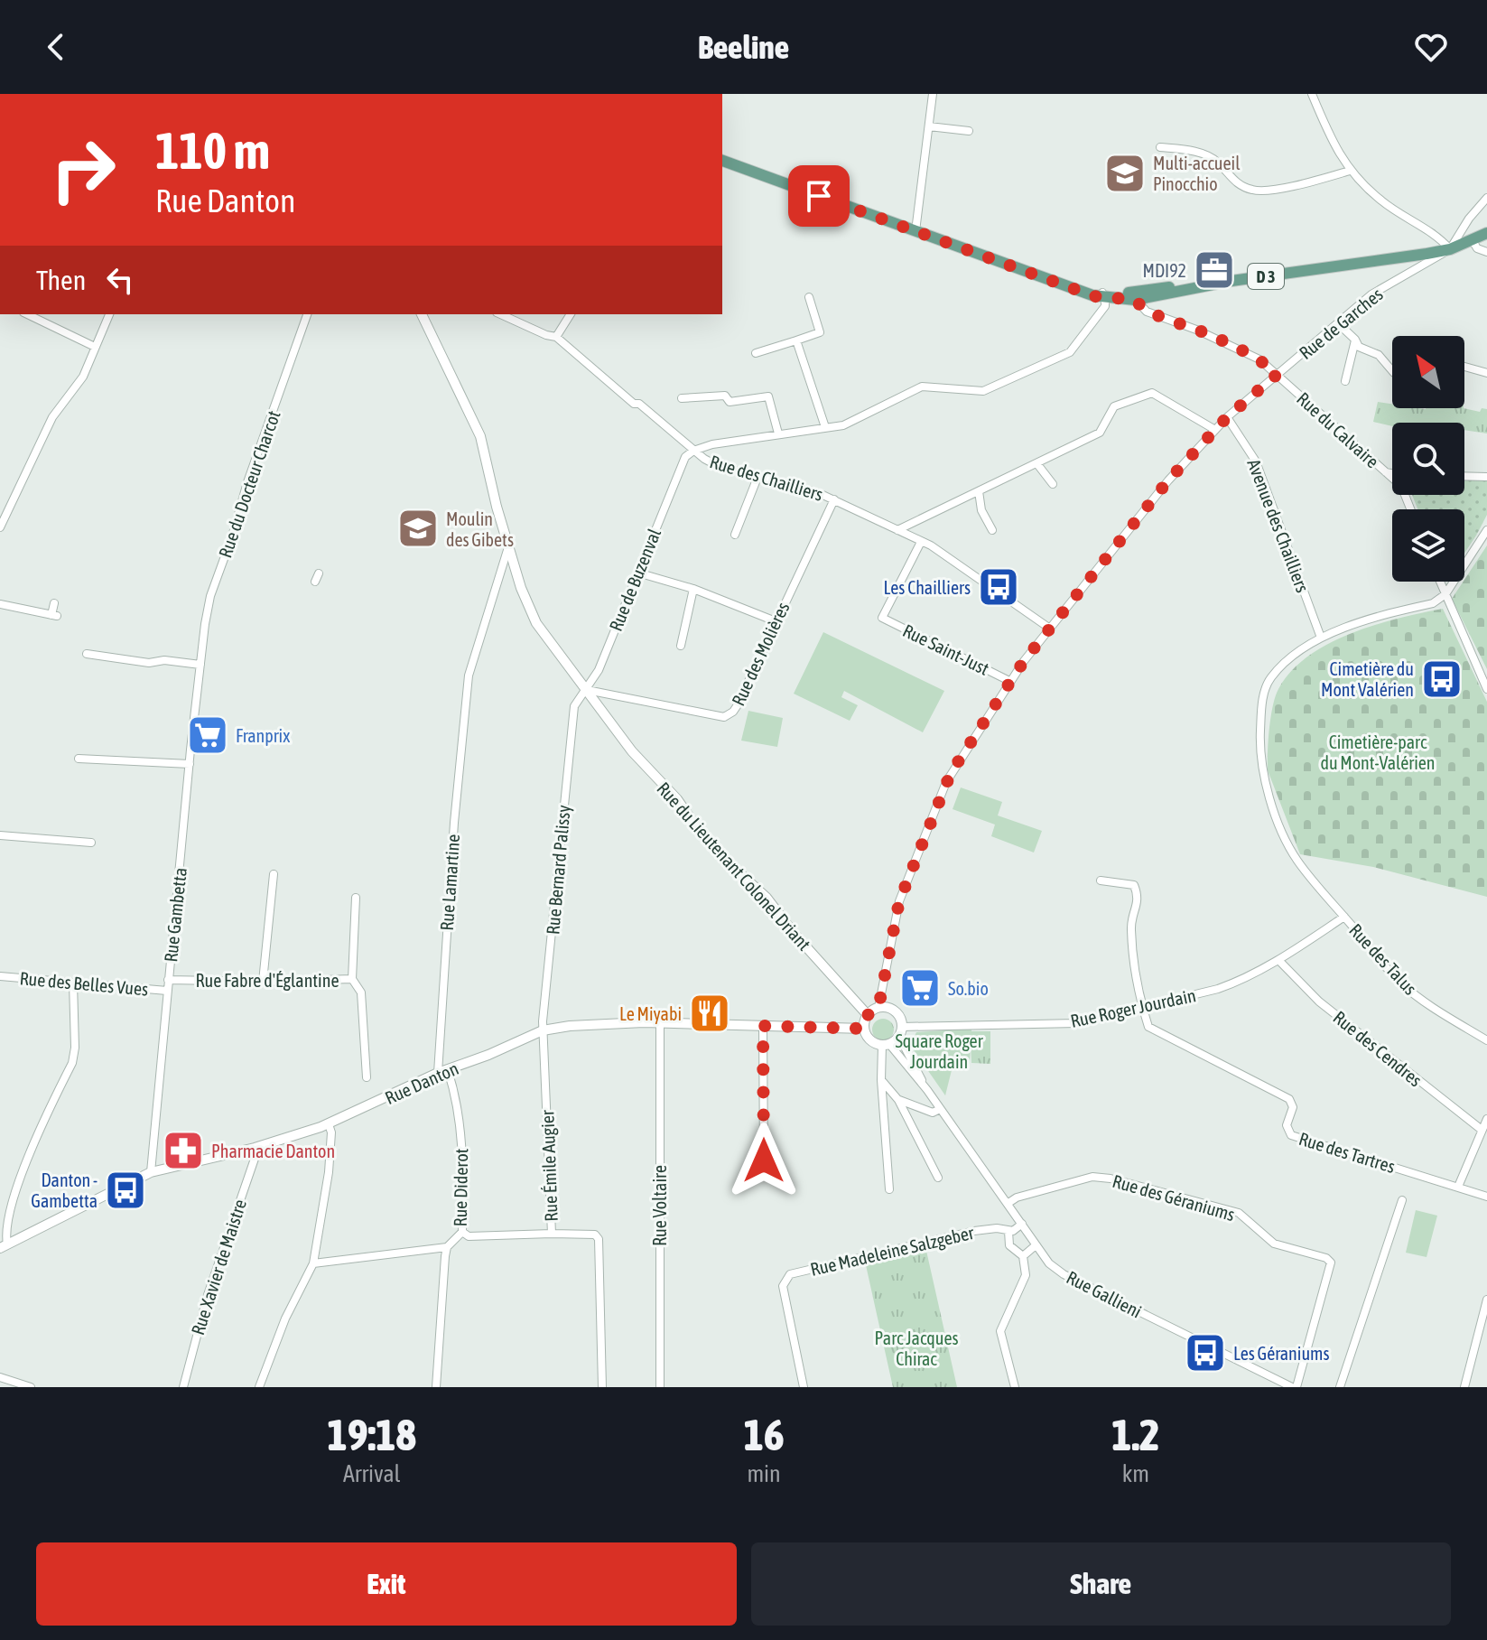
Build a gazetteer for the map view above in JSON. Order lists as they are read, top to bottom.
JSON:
{
  "streets": {
    "main road": ["D 3"],
    "street": [
      "Rue de Garches",
      "Rue du Calvaire",
      "Rue des Chailliers",
      "Rue du Docteur Charcot",
      "Avenue des Chailliers",
      "Rue de Buzenval",
      "Rue Saint-Just",
      "Rue des Molières",
      "Rue du Lieutenant Colonel Driant",
      "Rue Bernard Palissy",
      "Rue Lamartine",
      "Rue Gambetta",
      "Rue des Talus",
      "Rue Fabre d'Églantine",
      "Rue des Belles Vues",
      "Rue Roger Jourdain",
      "Rue des Cendres",
      "Rue Danton",
      "Rue des Tartres",
      "Rue Émile Augier",
      "Rue Diderot",
      "Rue des Géraniums",
      "Rue Voltaire",
      "Rue Madeleine Salzgeber",
      "Rue Xavier de Maistre",
      "Rue Gallieni"
    ]
  },
  "crossings": [
    ["D 3", "Rue de Garches"],
    ["D 3", "Rue du Calvaire"],
    ["Rue de Garches", "Rue du Calvaire"],
    ["Rue de Garches", "Rue des Chailliers"],
    ["Rue de Garches", "Avenue des Chailliers"],
    ["Rue de Garches", "Rue Saint-Just"],
    ["Rue de Garches", "Rue du Lieutenant Colonel Driant"],
    ["Rue de Garches", "Rue Roger Jourdain"],
    ["Rue de Garches", "Rue Danton"],
    ["Rue de Garches", "Rue Gallieni"],
    ["Rue des Chailliers", "Rue de Buzenval"],
    ["Rue des Chailliers", "Rue Saint-Just"],
    ["Rue des Chailliers", "Rue des Molières"],
    ["Rue du Docteur Charcot", "Rue Gambetta"],
    ["Avenue des Chailliers", "Rue des Talus"],
    ["Rue de Buzenval", "Rue des Molières"],
    ["Rue de Buzenval", "Rue du Lieutenant Colonel Driant"],
    ["Rue de Buzenval", "Rue Bernard Palissy"],
    ["Rue des Molières", "Rue du Lieutenant Colonel Driant"],
    ["Rue du Lieutenant Colonel Driant", "Rue Lamartine"],
    ["Rue du Lieutenant Colonel Driant", "Rue Roger Jourdain"],
    ["Rue du Lieutenant Colonel Driant", "Rue Danton"],
    ["Rue du Lieutenant Colonel Driant", "Rue Gallieni"],
    ["Rue Bernard Palissy", "Rue Danton"],
    ["Rue Bernard Palissy", "Rue Émile Augier"],
    ["Rue Lamartine", "Rue Danton"],
    ["Rue Lamartine", "Rue Diderot"],
    ["Rue Gambetta", "Rue Fabre d'Églantine"],
    ["Rue Gambetta", "Rue des Belles Vues"],
    ["Rue Gambetta", "Rue Danton"],
    ["Rue des Talus", "Rue Roger Jourdain"],
    ["Rue Roger Jourdain", "Rue des Cendres"],
    ["Rue Roger Jourdain", "Rue Danton"],
    ["Rue Roger Jourdain", "Rue des Tartres"],
    ["Rue Roger Jourdain", "Rue Gallieni"],
    ["Rue Danton", "Rue Émile Augier"],
    ["Rue Danton", "Rue Diderot"],
    ["Rue Danton", "Rue Voltaire"],
    ["Rue Danton", "Rue Xavier de Maistre"],
    ["Rue Danton", "Rue Gallieni"],
    ["Rue des Géraniums", "Rue Gallieni"],
    ["Rue Madeleine Salzgeber", "Rue Gallieni"]
  ],
  "parks": ["Cimetière-parc du Mont-Valérien", "Square Roger Jourdain", "Parc Jacques Chirac"],
  "places": {
    "school or university": ["Multi-accueil Pinocchio", "Moulin des Gibets"],
    "office": ["MDI92"],
    "bus stop": [
      "Les Chailliers",
      "Cimetière du Mont Valérien",
      "Danton - Gambetta",
      "Les Géraniums"
    ],
    "supermarket": ["Franprix", "So.bio"],
    "restaurant": ["Le Miyabi"],
    "pharmacy": ["Pharmacie Danton"]
  },
  "north": "top left",
  "page": {
    "header": "Beeline",
    "turn": ["110 m", "Rue Danton"],
    "then": "Then",
    "eta": [
      "19:18",
      "Arrival",
      "16",
      "min",
      "1.2",
      "km"
    ],
    "buttons": ["Exit", "Share"]
  }
}
